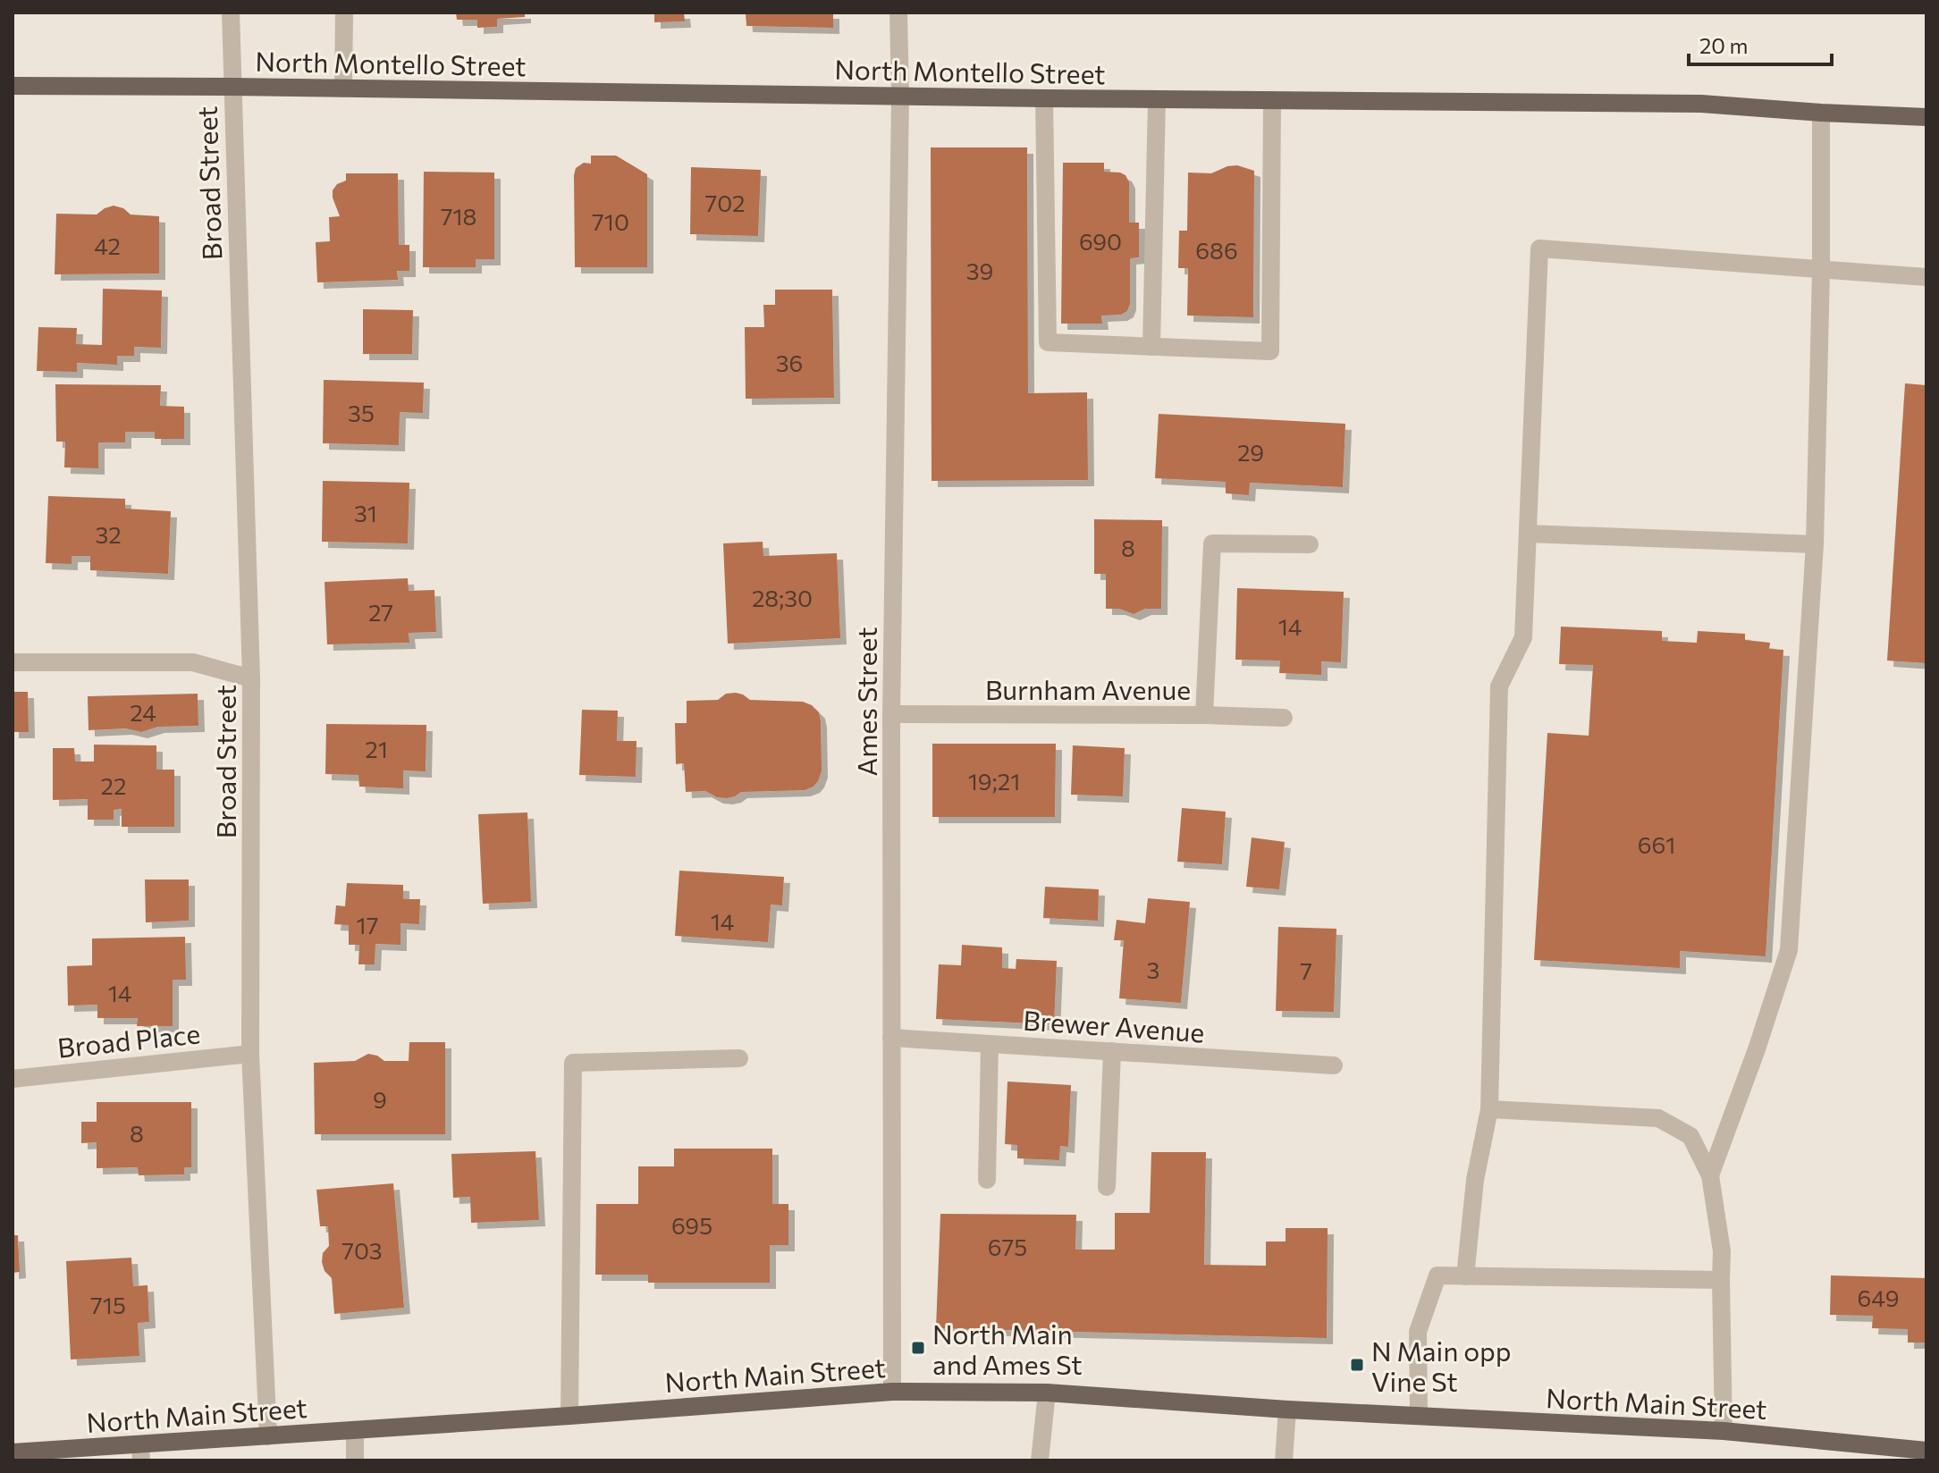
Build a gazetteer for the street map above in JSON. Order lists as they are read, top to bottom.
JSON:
{
  "streets": {
    "main road": ["North Montello Street", "North Main Street"],
    "street": [
      "Broad Street",
      "Burnham Avenue",
      "Ames Street",
      "Brewer Avenue",
      "Broad Place"
    ]
  },
  "crossings": [
    ["North Montello Street", "Broad Street"],
    ["North Montello Street", "Ames Street"],
    ["Broad Street", "Broad Place"],
    ["Broad Street", "North Main Street"],
    ["Burnham Avenue", "Ames Street"],
    ["Ames Street", "Brewer Avenue"],
    ["Ames Street", "North Main Street"]
  ],
  "places": {
    "transit": ["North Main and Ames St", "N Main opp Vine St"]
  },
  "house_numbers": [
    "702",
    "718",
    "710",
    "690",
    "42",
    "686",
    "39",
    "36",
    "35",
    "29",
    "31",
    "32",
    "8",
    "28;30",
    "27",
    "14",
    "24",
    "21",
    "19;21",
    "22",
    "661",
    "14",
    "17",
    "3",
    "7",
    "14",
    "9",
    "8",
    "695",
    "675",
    "703",
    "649",
    "715"
  ],
  "scale_bar": "20 m"
}
